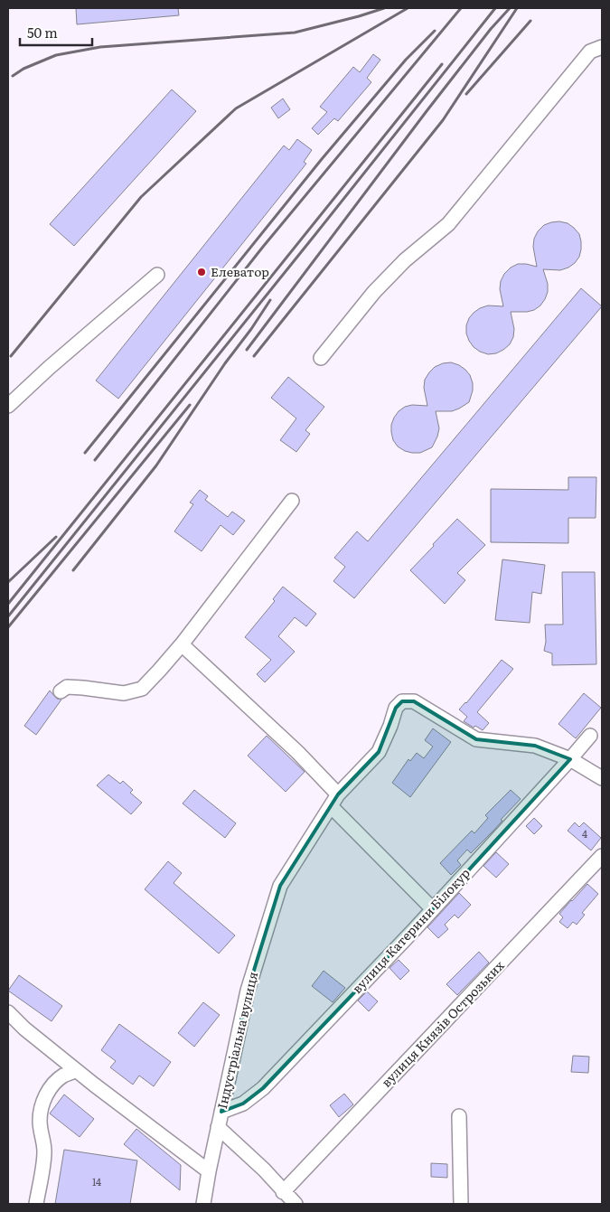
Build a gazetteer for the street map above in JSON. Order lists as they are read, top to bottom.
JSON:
{
  "streets": {
    "street": ["вулиця Катерини Білокур", "вулиця Князів Острозьких", "Індустріальна вулиця"]
  },
  "crossings": [
    ["вулиця Катерини Білокур", "Індустріальна вулиця"]
  ],
  "places": ["Елеватор"],
  "house_numbers": ["4", "14"],
  "scale_bar": "50 m"
}
